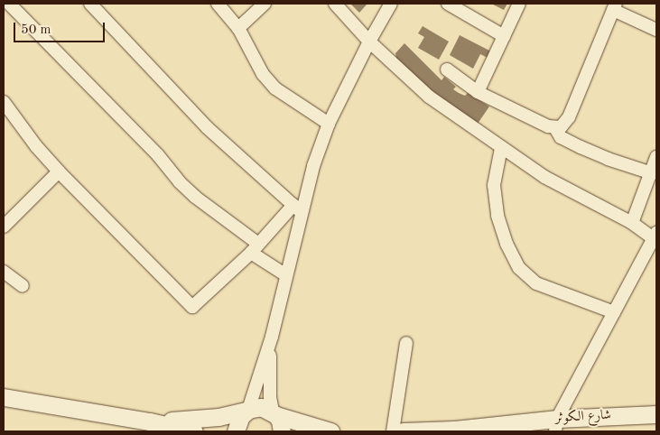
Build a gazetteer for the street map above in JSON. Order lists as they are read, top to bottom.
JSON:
{
  "streets": {
    "main road": ["شارع الكوثر"]
  },
  "scale_bar": "50 m"
}
